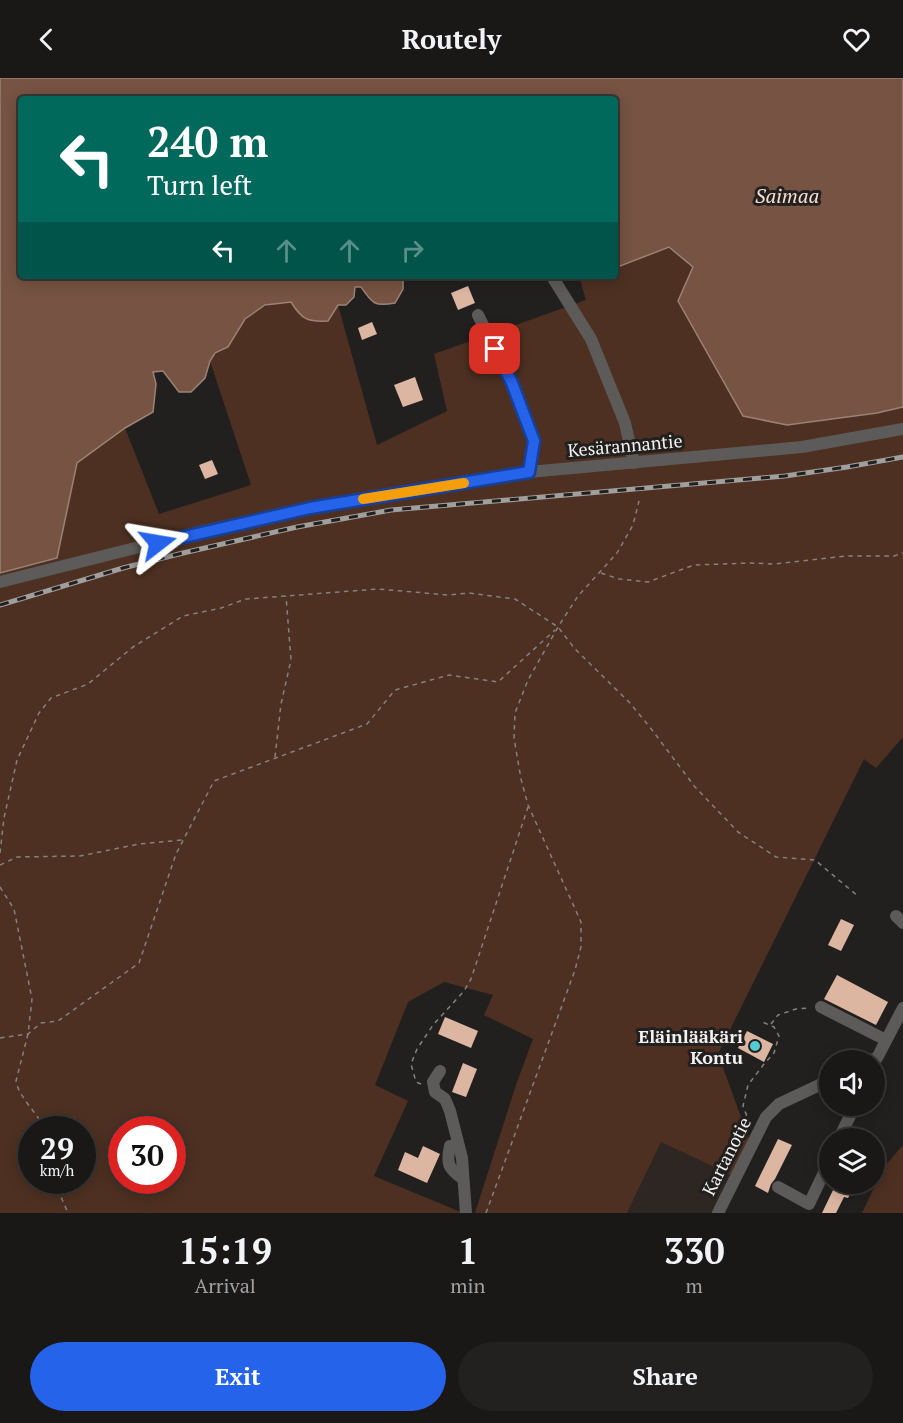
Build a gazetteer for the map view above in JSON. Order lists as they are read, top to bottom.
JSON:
{
  "streets": {
    "street": ["Kesärannantie", "Kartanotie"]
  },
  "water": ["Saimaa"],
  "places": ["Eläinlääkäri Kontu"],
  "page": {
    "header": "Routely",
    "turn": ["240 m", "Turn left"],
    "speed": "29 km/h",
    "limit": "30",
    "eta": [
      "15:19",
      "Arrival",
      "1",
      "min",
      "330",
      "m"
    ],
    "buttons": ["Exit", "Share"]
  }
}
